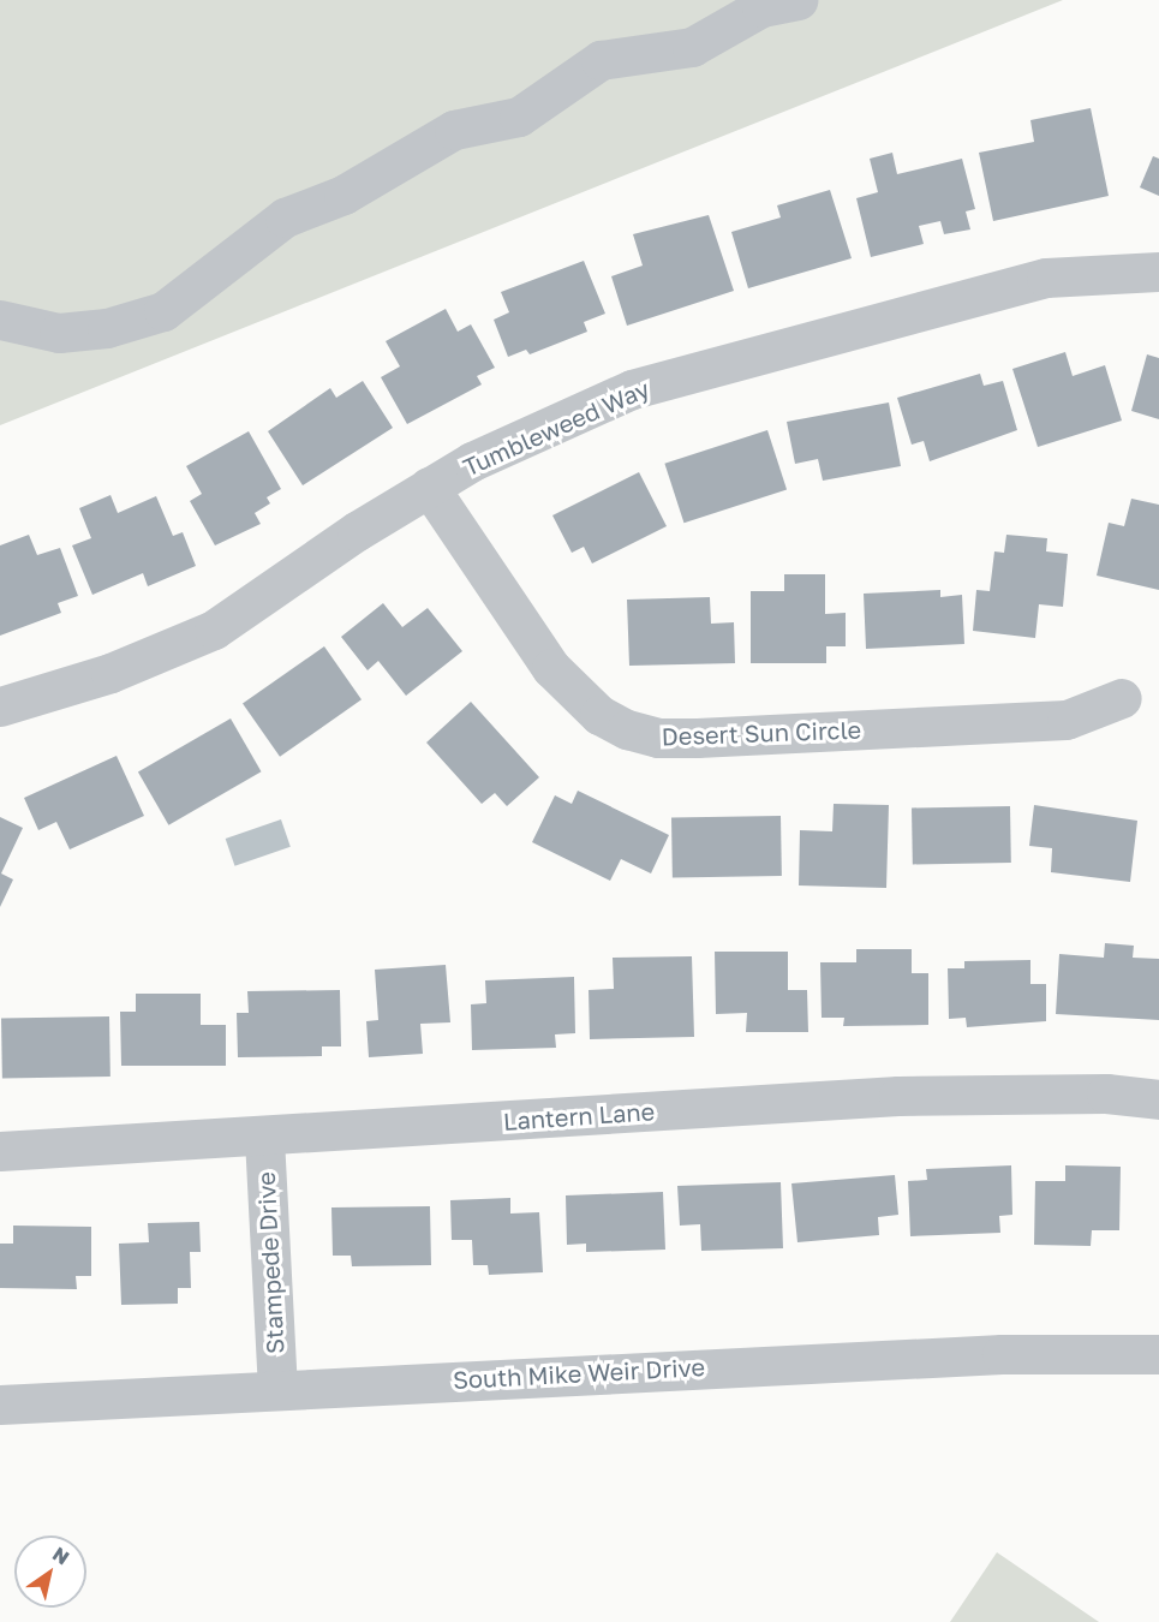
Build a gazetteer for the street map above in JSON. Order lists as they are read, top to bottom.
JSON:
{
  "streets": {
    "street": [
      "Tumbleweed Way",
      "Desert Sun Circle",
      "Lantern Lane",
      "Stampede Drive",
      "South Mike Weir Drive"
    ]
  },
  "crossings": [
    ["Tumbleweed Way", "Desert Sun Circle"],
    ["Lantern Lane", "Stampede Drive"],
    ["Stampede Drive", "South Mike Weir Drive"]
  ],
  "north": "top right"
}
